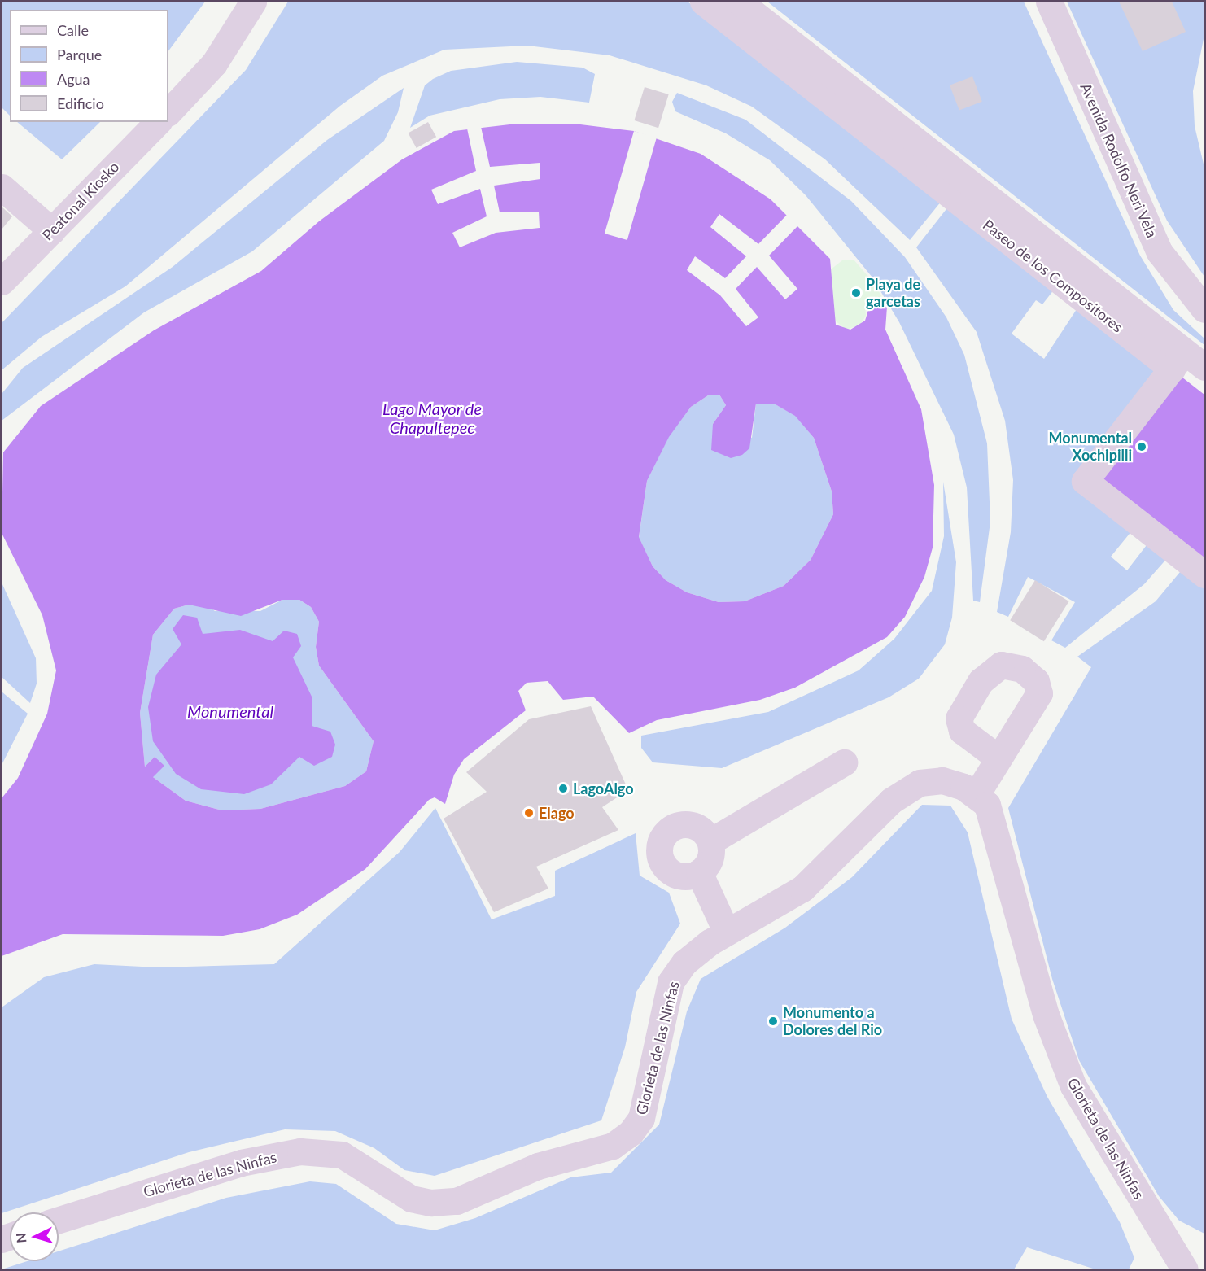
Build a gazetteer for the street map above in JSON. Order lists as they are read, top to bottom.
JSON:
{
  "streets": {
    "street": [
      "Avenida Rodolfo Neri Vela",
      "Peatonal Kiosko",
      "Paseo de los Compositores",
      "Glorieta de las Ninfas"
    ]
  },
  "water": ["Lago Mayor de Chapultepec", "Monumental"],
  "places": [
    "Playa de garcetas",
    "Monumental Xochipilli",
    "LagoAlgo",
    "Elago",
    "Monumento a Dolores del Rio"
  ],
  "legend": [
    "Calle",
    "Parque",
    "Agua",
    "Edificio"
  ],
  "north": "left"
}
